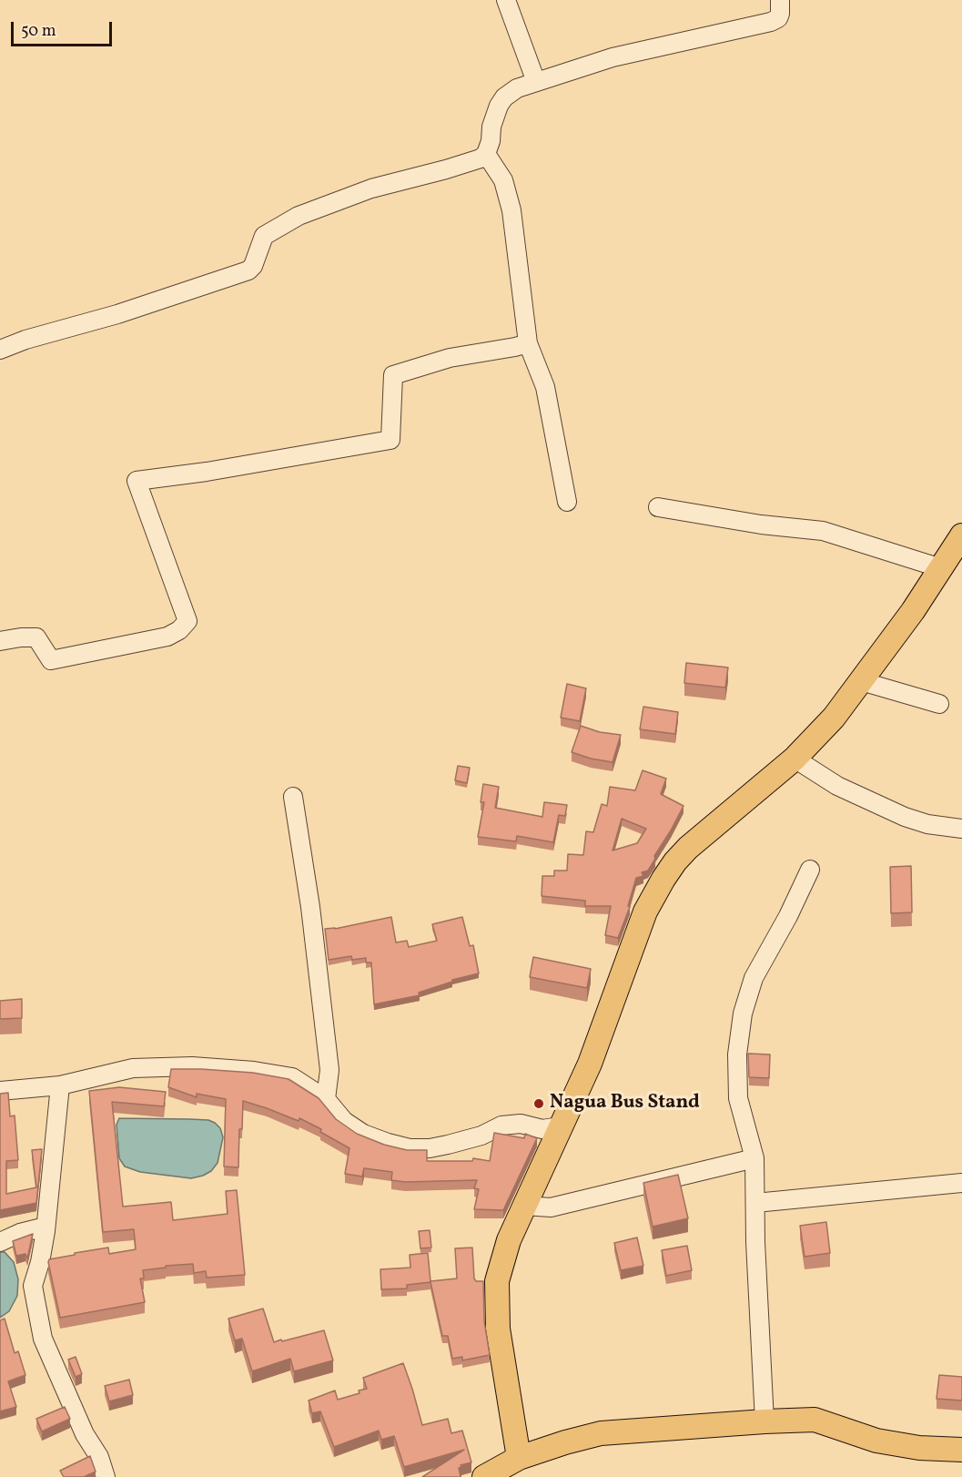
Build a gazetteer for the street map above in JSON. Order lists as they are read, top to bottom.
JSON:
{
  "places": ["Nagua Bus Stand"],
  "scale_bar": "50 m"
}
